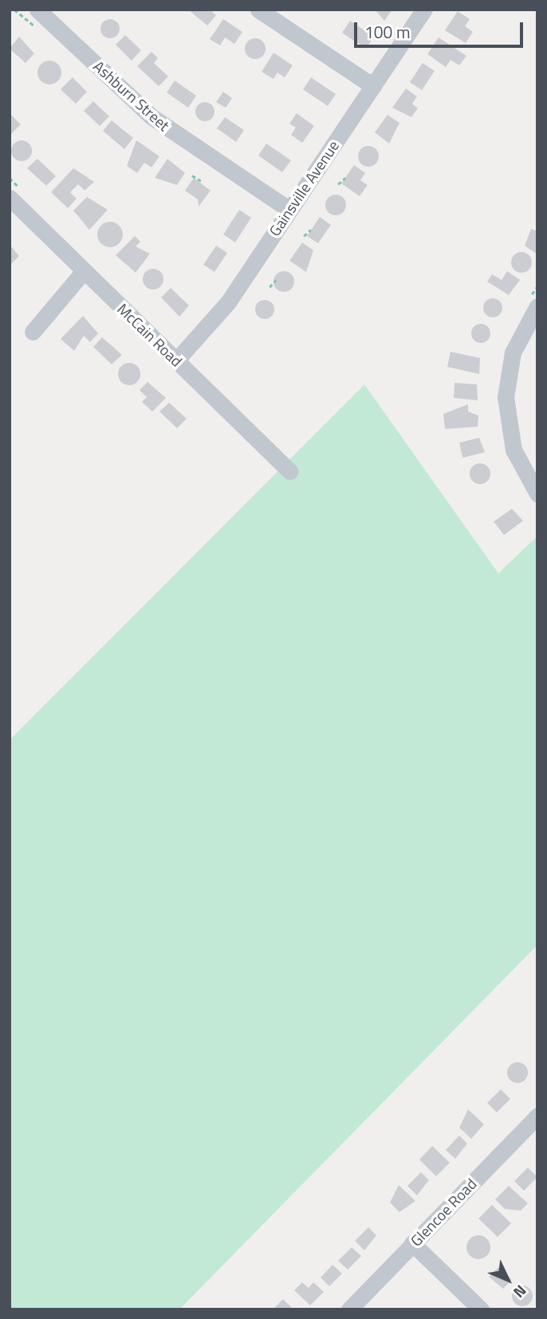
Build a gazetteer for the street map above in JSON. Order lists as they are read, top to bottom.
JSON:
{
  "streets": {
    "street": [
      "Ashburn Street",
      "Gainsville Avenue",
      "McCain Road",
      "Glencoe Road"
    ]
  },
  "crossings": [
    ["Ashburn Street", "Gainsville Avenue"],
    ["Gainsville Avenue", "McCain Road"]
  ],
  "scale_bar": "100 m",
  "north": "bottom right"
}
